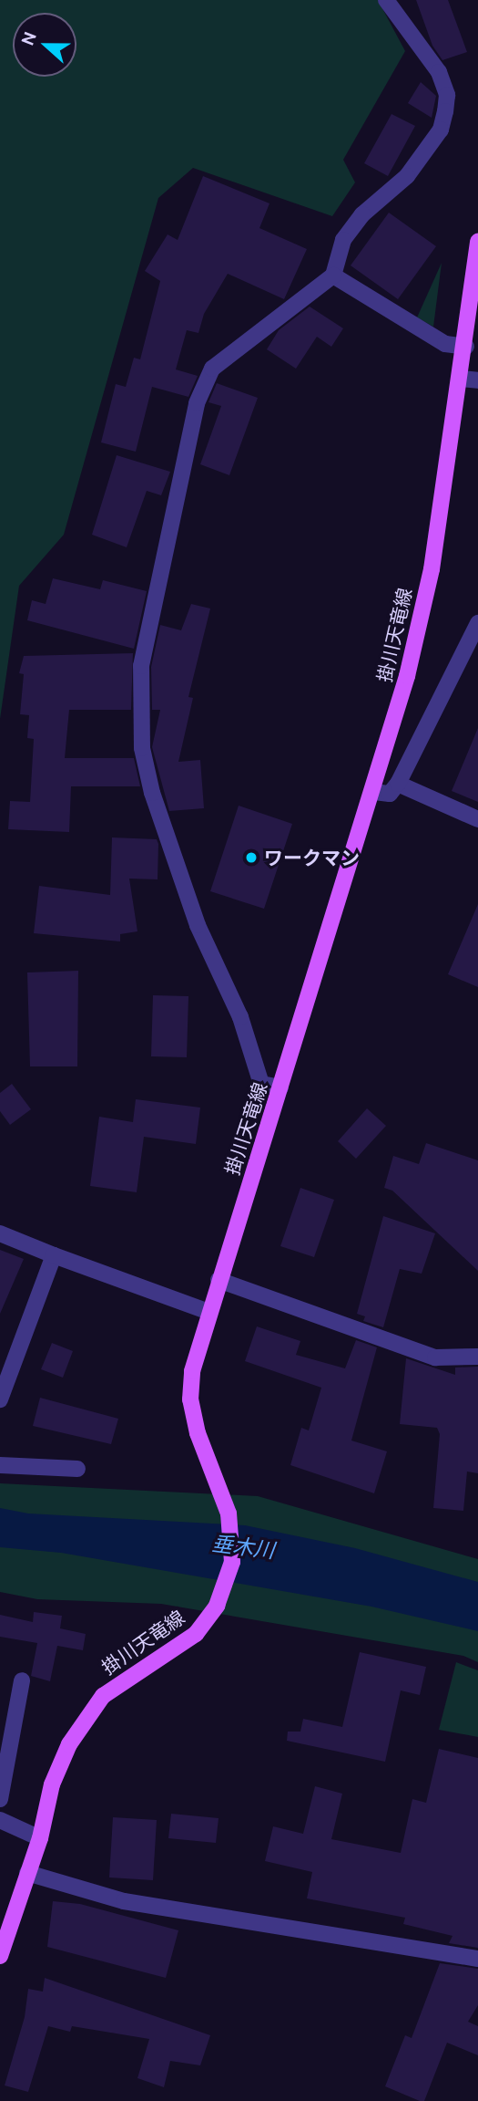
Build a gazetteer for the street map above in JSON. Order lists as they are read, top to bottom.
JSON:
{
  "streets": {
    "main road": ["掛川天竜線"]
  },
  "water": ["垂木川"],
  "places": ["ワークマン"],
  "north": "left"
}
